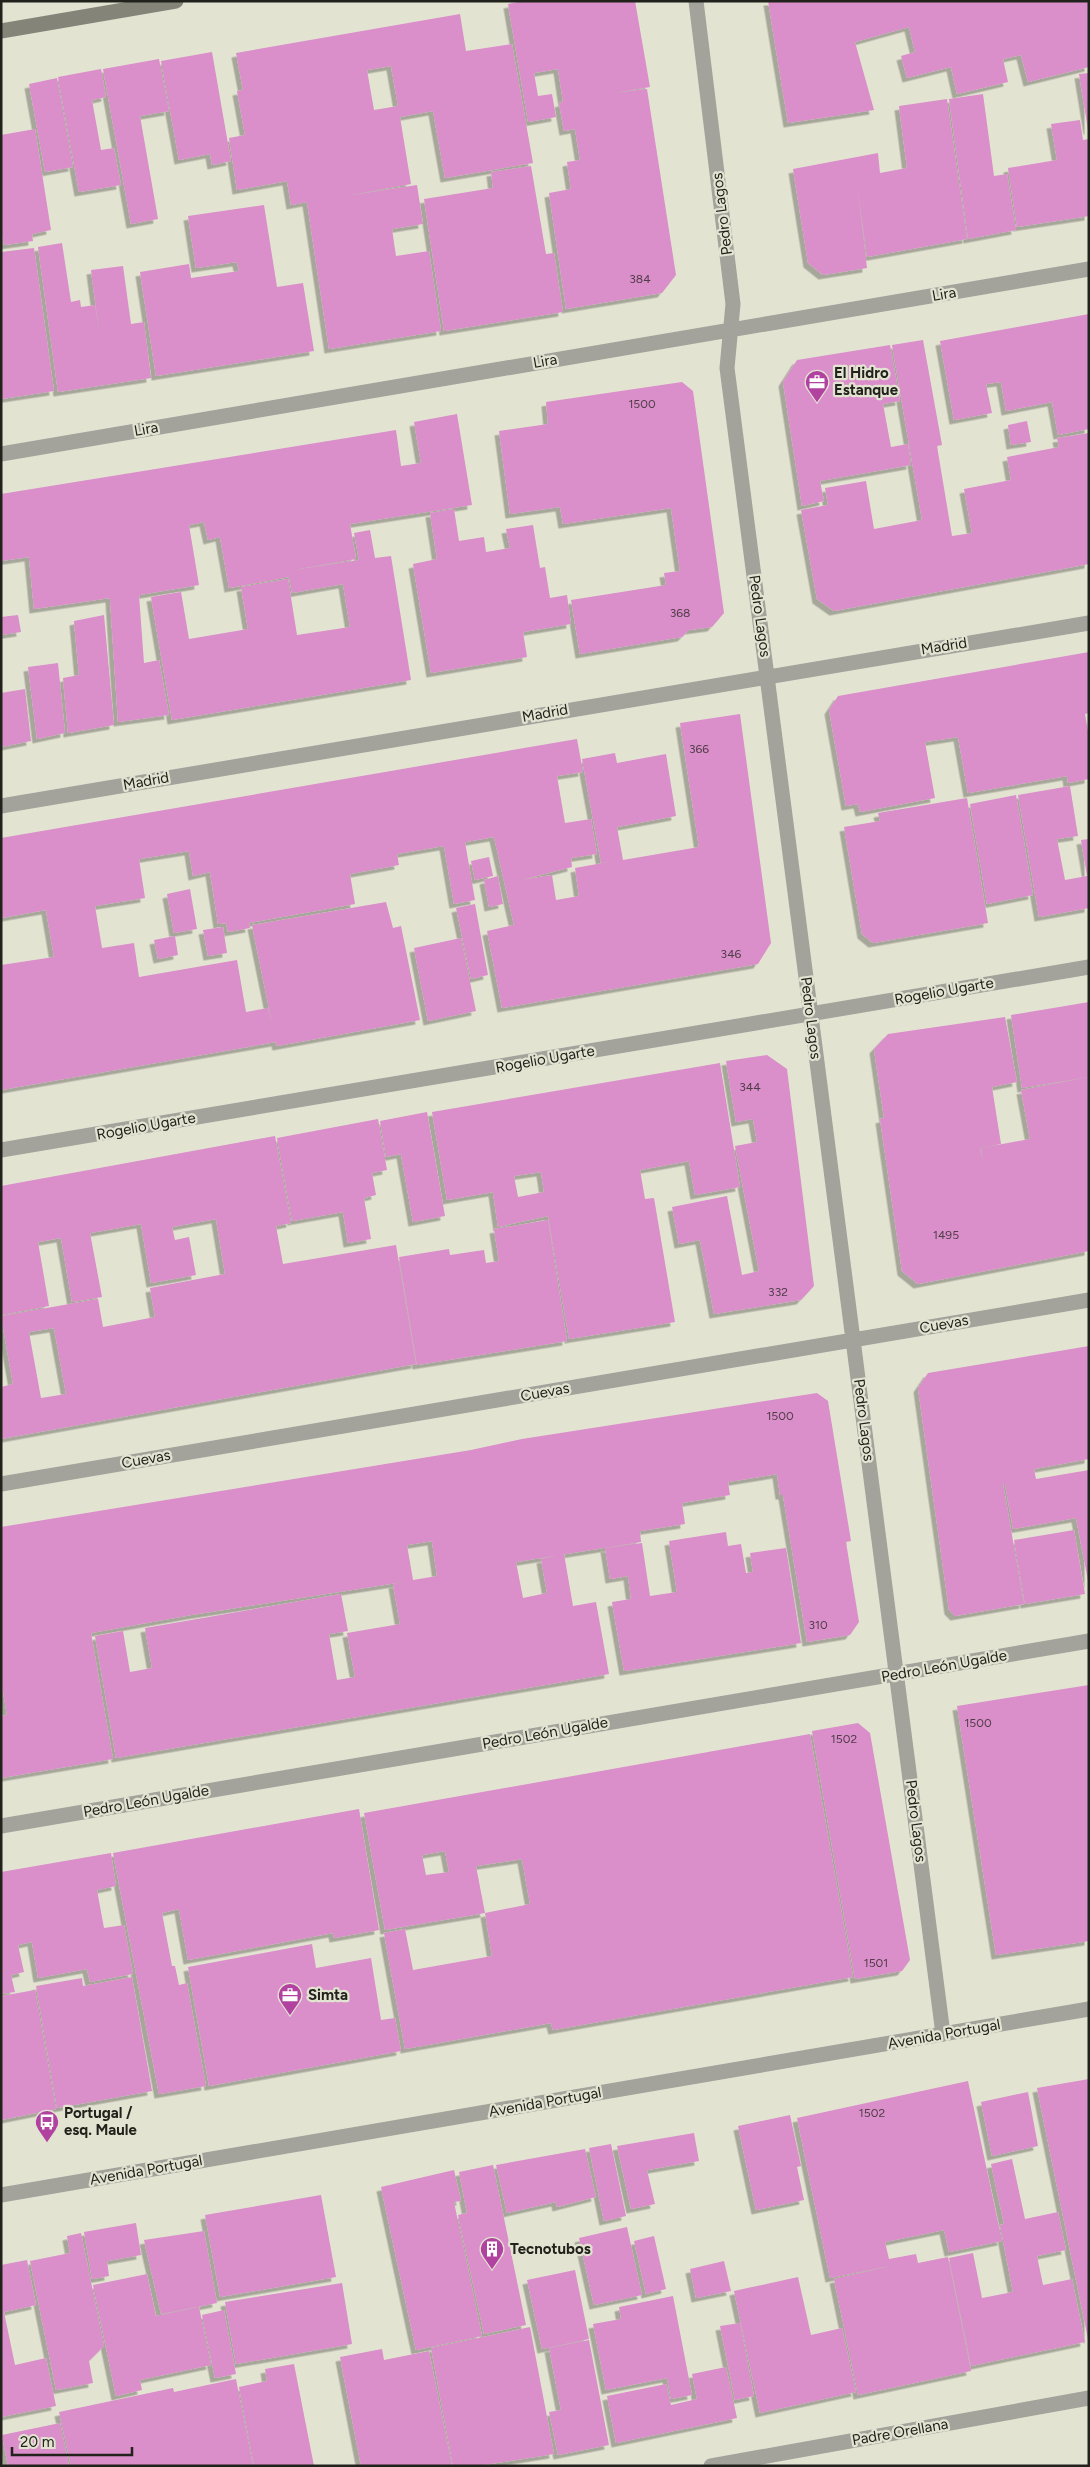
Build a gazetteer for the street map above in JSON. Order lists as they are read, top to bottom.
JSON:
{
  "streets": {
    "street": [
      "Pedro Lagos",
      "Lira",
      "Madrid",
      "Rogelio Ugarte",
      "Cuevas",
      "Pedro León Ugalde",
      "Avenida Portugal",
      "Padre Orellana"
    ]
  },
  "crossings": [
    ["Pedro Lagos", "Lira"],
    ["Pedro Lagos", "Madrid"],
    ["Pedro Lagos", "Rogelio Ugarte"],
    ["Pedro Lagos", "Cuevas"],
    ["Pedro Lagos", "Pedro León Ugalde"],
    ["Pedro Lagos", "Avenida Portugal"]
  ],
  "places": {
    "office": ["El Hidro Estanque", "Simta"],
    "bus stop": ["Portugal / esq. Maule"],
    "building": ["Tecnotubos"]
  },
  "house_numbers": [
    "384",
    "1500",
    "368",
    "366",
    "346",
    "344",
    "1495",
    "332",
    "1500",
    "310",
    "1500",
    "1502",
    "1501",
    "1502"
  ],
  "scale_bar": "20 m"
}
